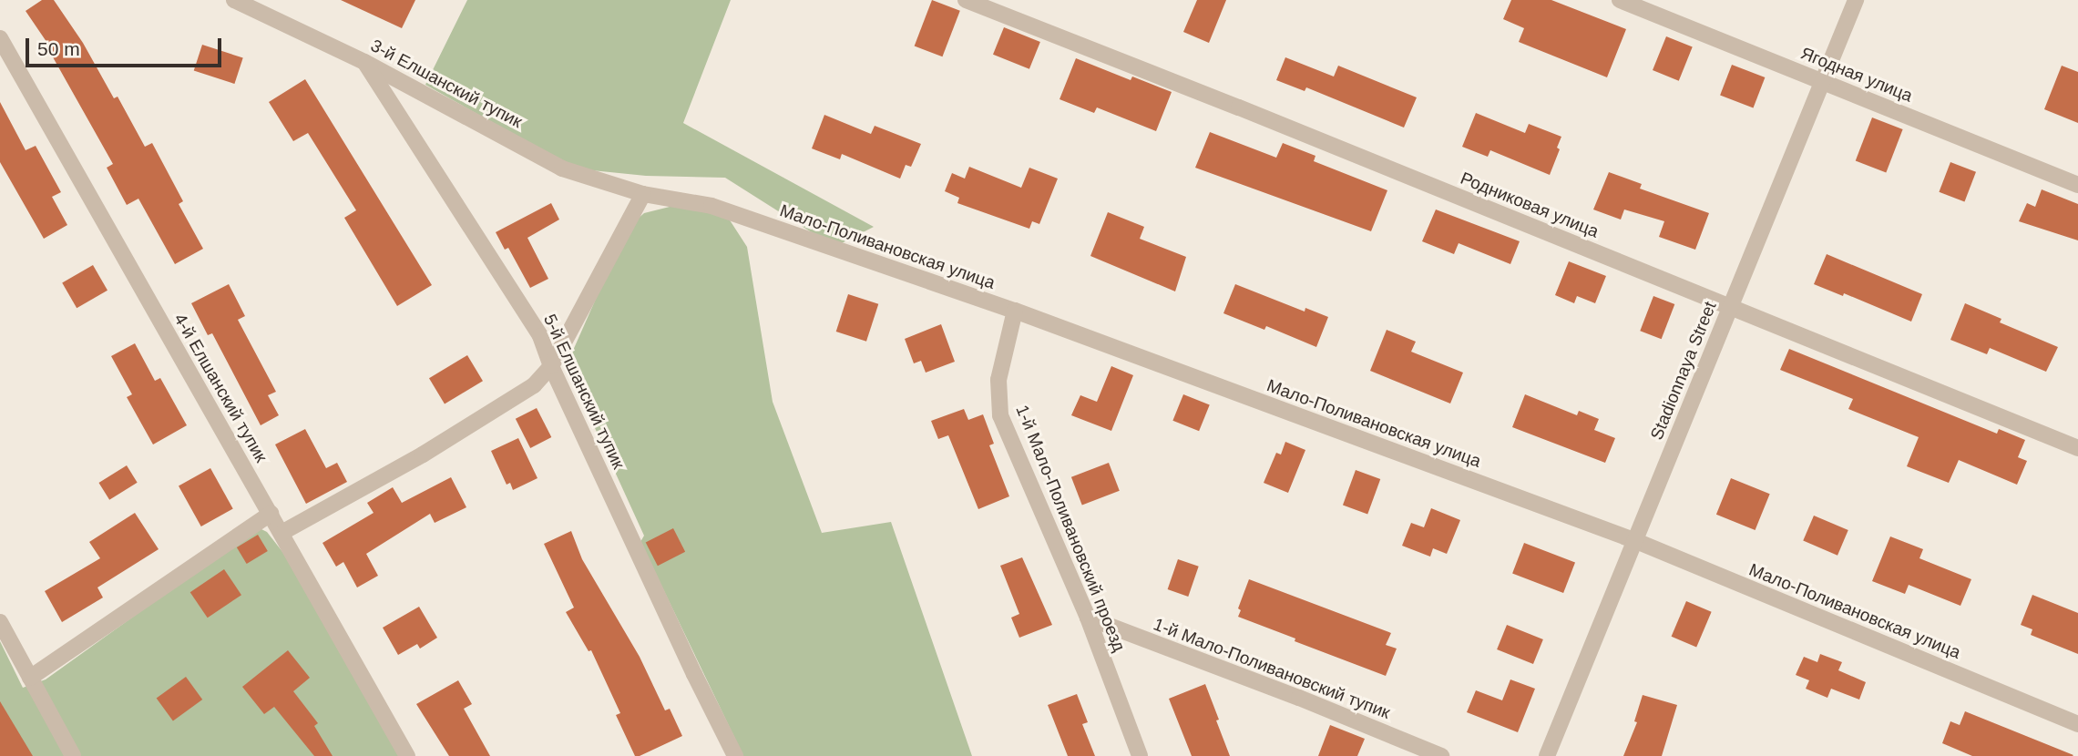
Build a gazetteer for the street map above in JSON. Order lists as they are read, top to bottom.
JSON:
{
  "streets": {
    "street": [
      "Ягодная улица",
      "3-й Елшанский тупик",
      "Родниковая улица",
      "Мало-Поливановская улица",
      "Stadionnaya Street",
      "4-й Елшанский тупик",
      "5-й Елшанский тупик",
      "1-й Мало-Поливановский проезд",
      "1-й Мало-Поливановский тупик"
    ]
  },
  "crossings": [
    ["Ягодная улица", "Stadionnaya Street"],
    ["3-й Елшанский тупик", "Мало-Поливановская улица"],
    ["3-й Елшанский тупик", "5-й Елшанский тупик"],
    ["Родниковая улица", "Stadionnaya Street"],
    ["Мало-Поливановская улица", "Stadionnaya Street"],
    ["Мало-Поливановская улица", "1-й Мало-Поливановский проезд"],
    ["1-й Мало-Поливановский проезд", "1-й Мало-Поливановский тупик"]
  ],
  "scale_bar": "50 m"
}
